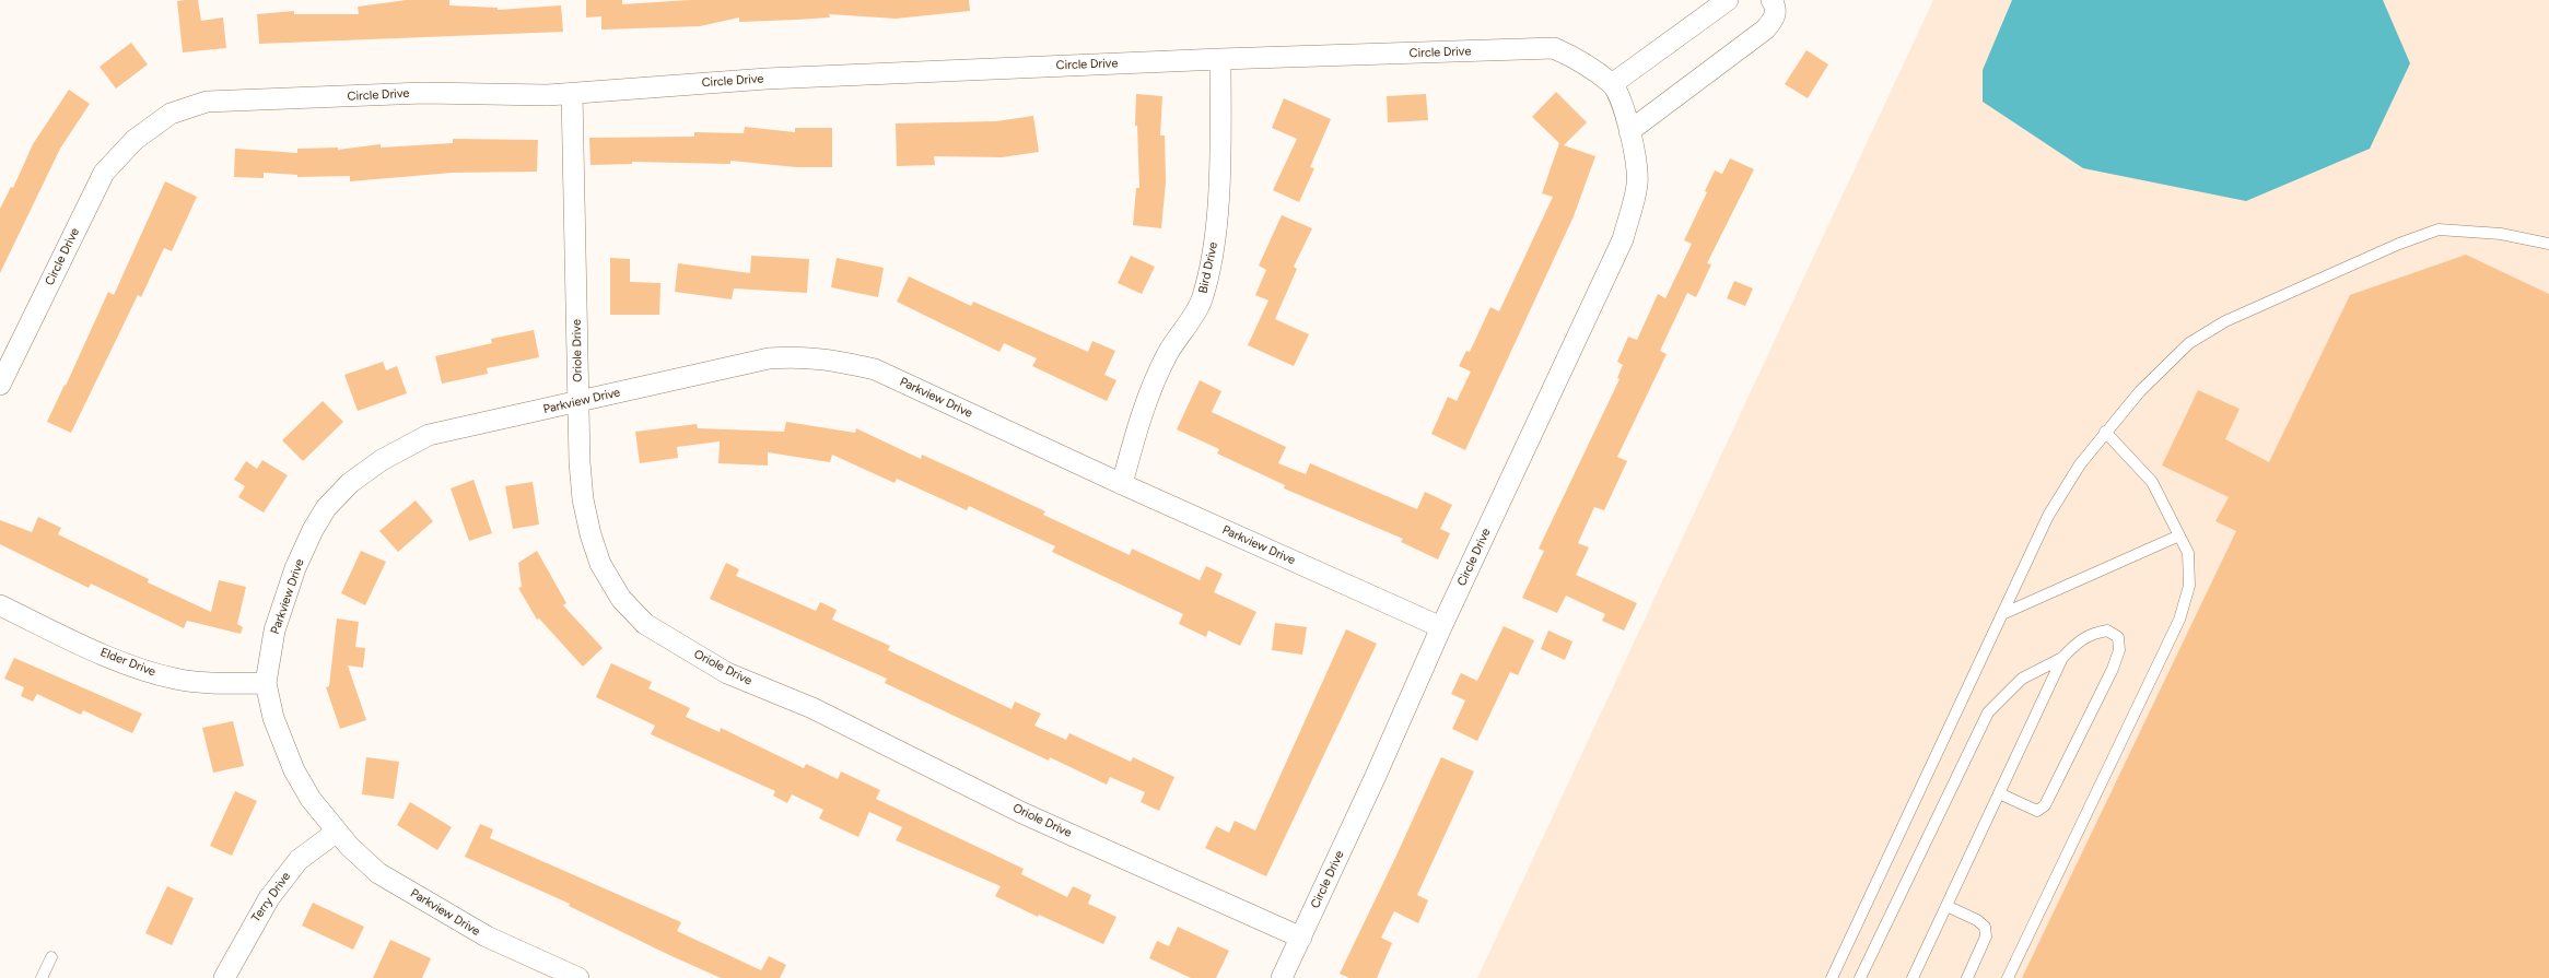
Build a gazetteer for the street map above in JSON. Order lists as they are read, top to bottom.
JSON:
{
  "streets": {
    "street": [
      "Circle Drive",
      "Bird Drive",
      "Oriole Drive",
      "Parkview Drive",
      "Elder Drive",
      "Terry Drive"
    ]
  },
  "crossings": [
    ["Circle Drive", "Bird Drive"],
    ["Circle Drive", "Oriole Drive"],
    ["Circle Drive", "Parkview Drive"],
    ["Bird Drive", "Parkview Drive"],
    ["Oriole Drive", "Parkview Drive"],
    ["Parkview Drive", "Elder Drive"],
    ["Parkview Drive", "Terry Drive"]
  ]
}
